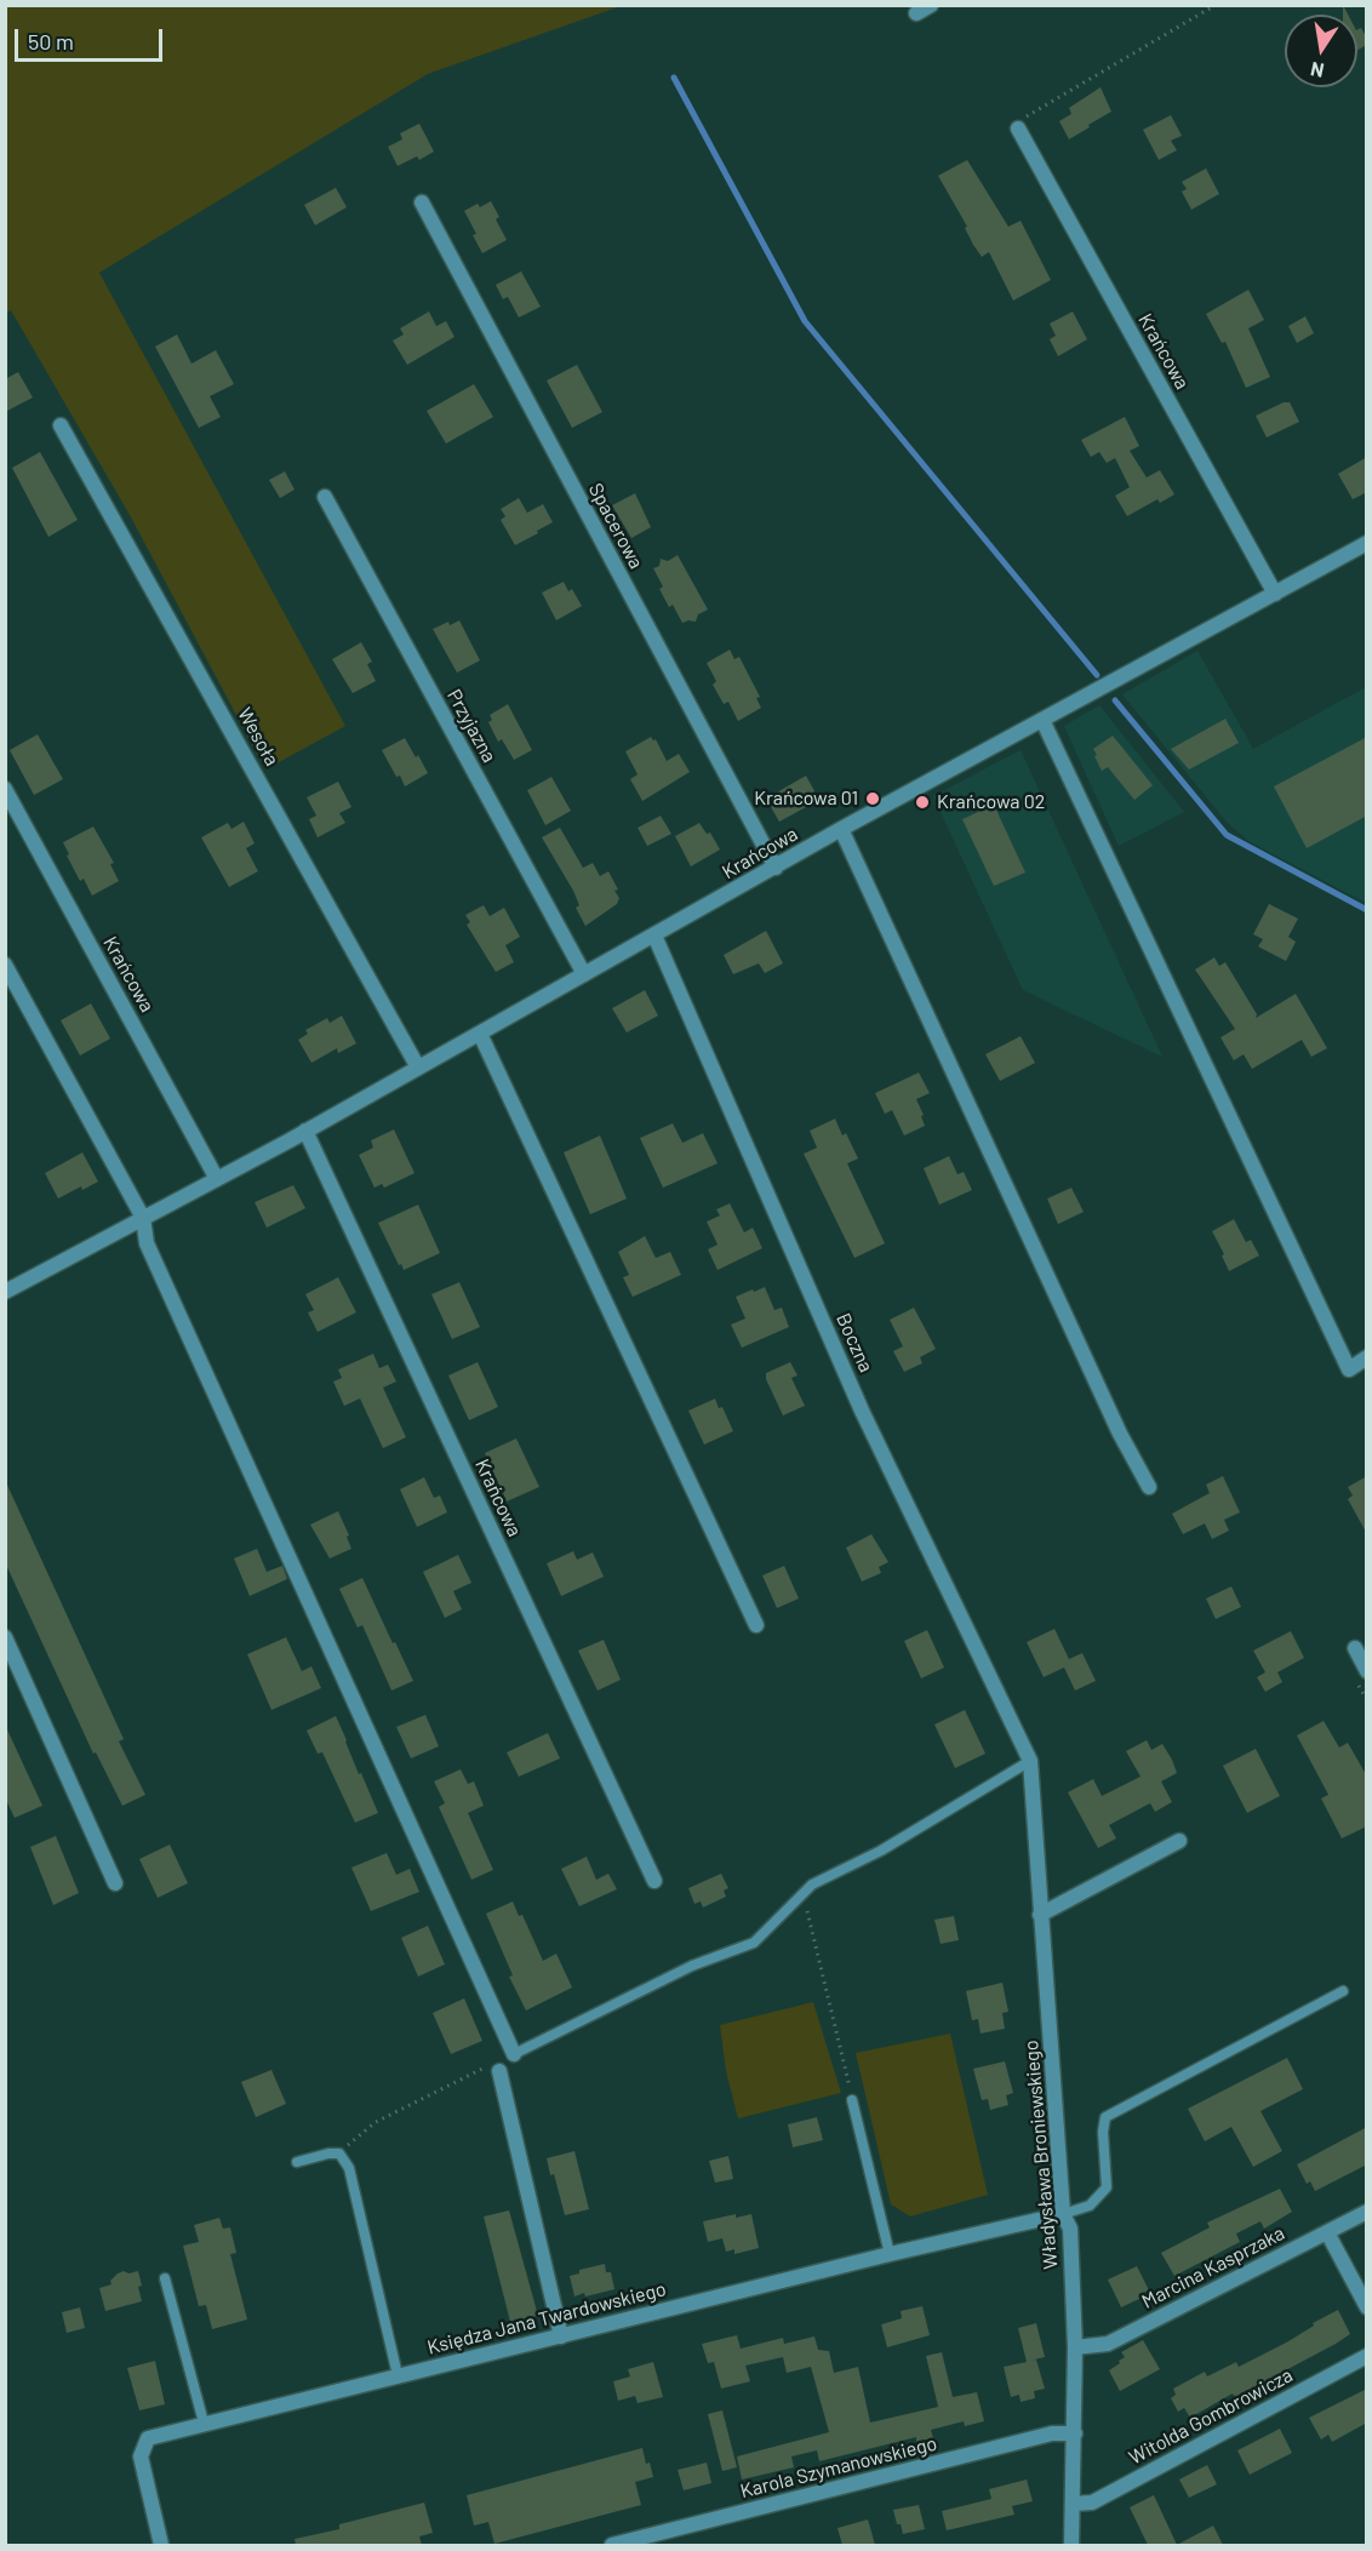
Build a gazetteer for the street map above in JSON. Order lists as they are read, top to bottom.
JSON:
{
  "streets": {
    "street": [
      "Krańcowa",
      "Spacerowa",
      "Przyjazna",
      "Wesoła",
      "Boczna",
      "Władysława Broniewskiego",
      "Marcina Kasprzaka",
      "Księdza Jana Twardowskiego",
      "Witolda Gombrowicza",
      "Karola Szymanowskiego"
    ]
  },
  "crossings": [
    ["Krańcowa", "Spacerowa"],
    ["Krańcowa", "Przyjazna"],
    ["Krańcowa", "Wesoła"],
    ["Krańcowa", "Boczna"],
    ["Boczna", "Władysława Broniewskiego"],
    ["Władysława Broniewskiego", "Marcina Kasprzaka"],
    ["Władysława Broniewskiego", "Księdza Jana Twardowskiego"],
    ["Władysława Broniewskiego", "Witolda Gombrowicza"],
    ["Władysława Broniewskiego", "Karola Szymanowskiego"]
  ],
  "places": ["Krańcowa 01", "Krańcowa 02"],
  "scale_bar": "50 m",
  "north": "bottom"
}
